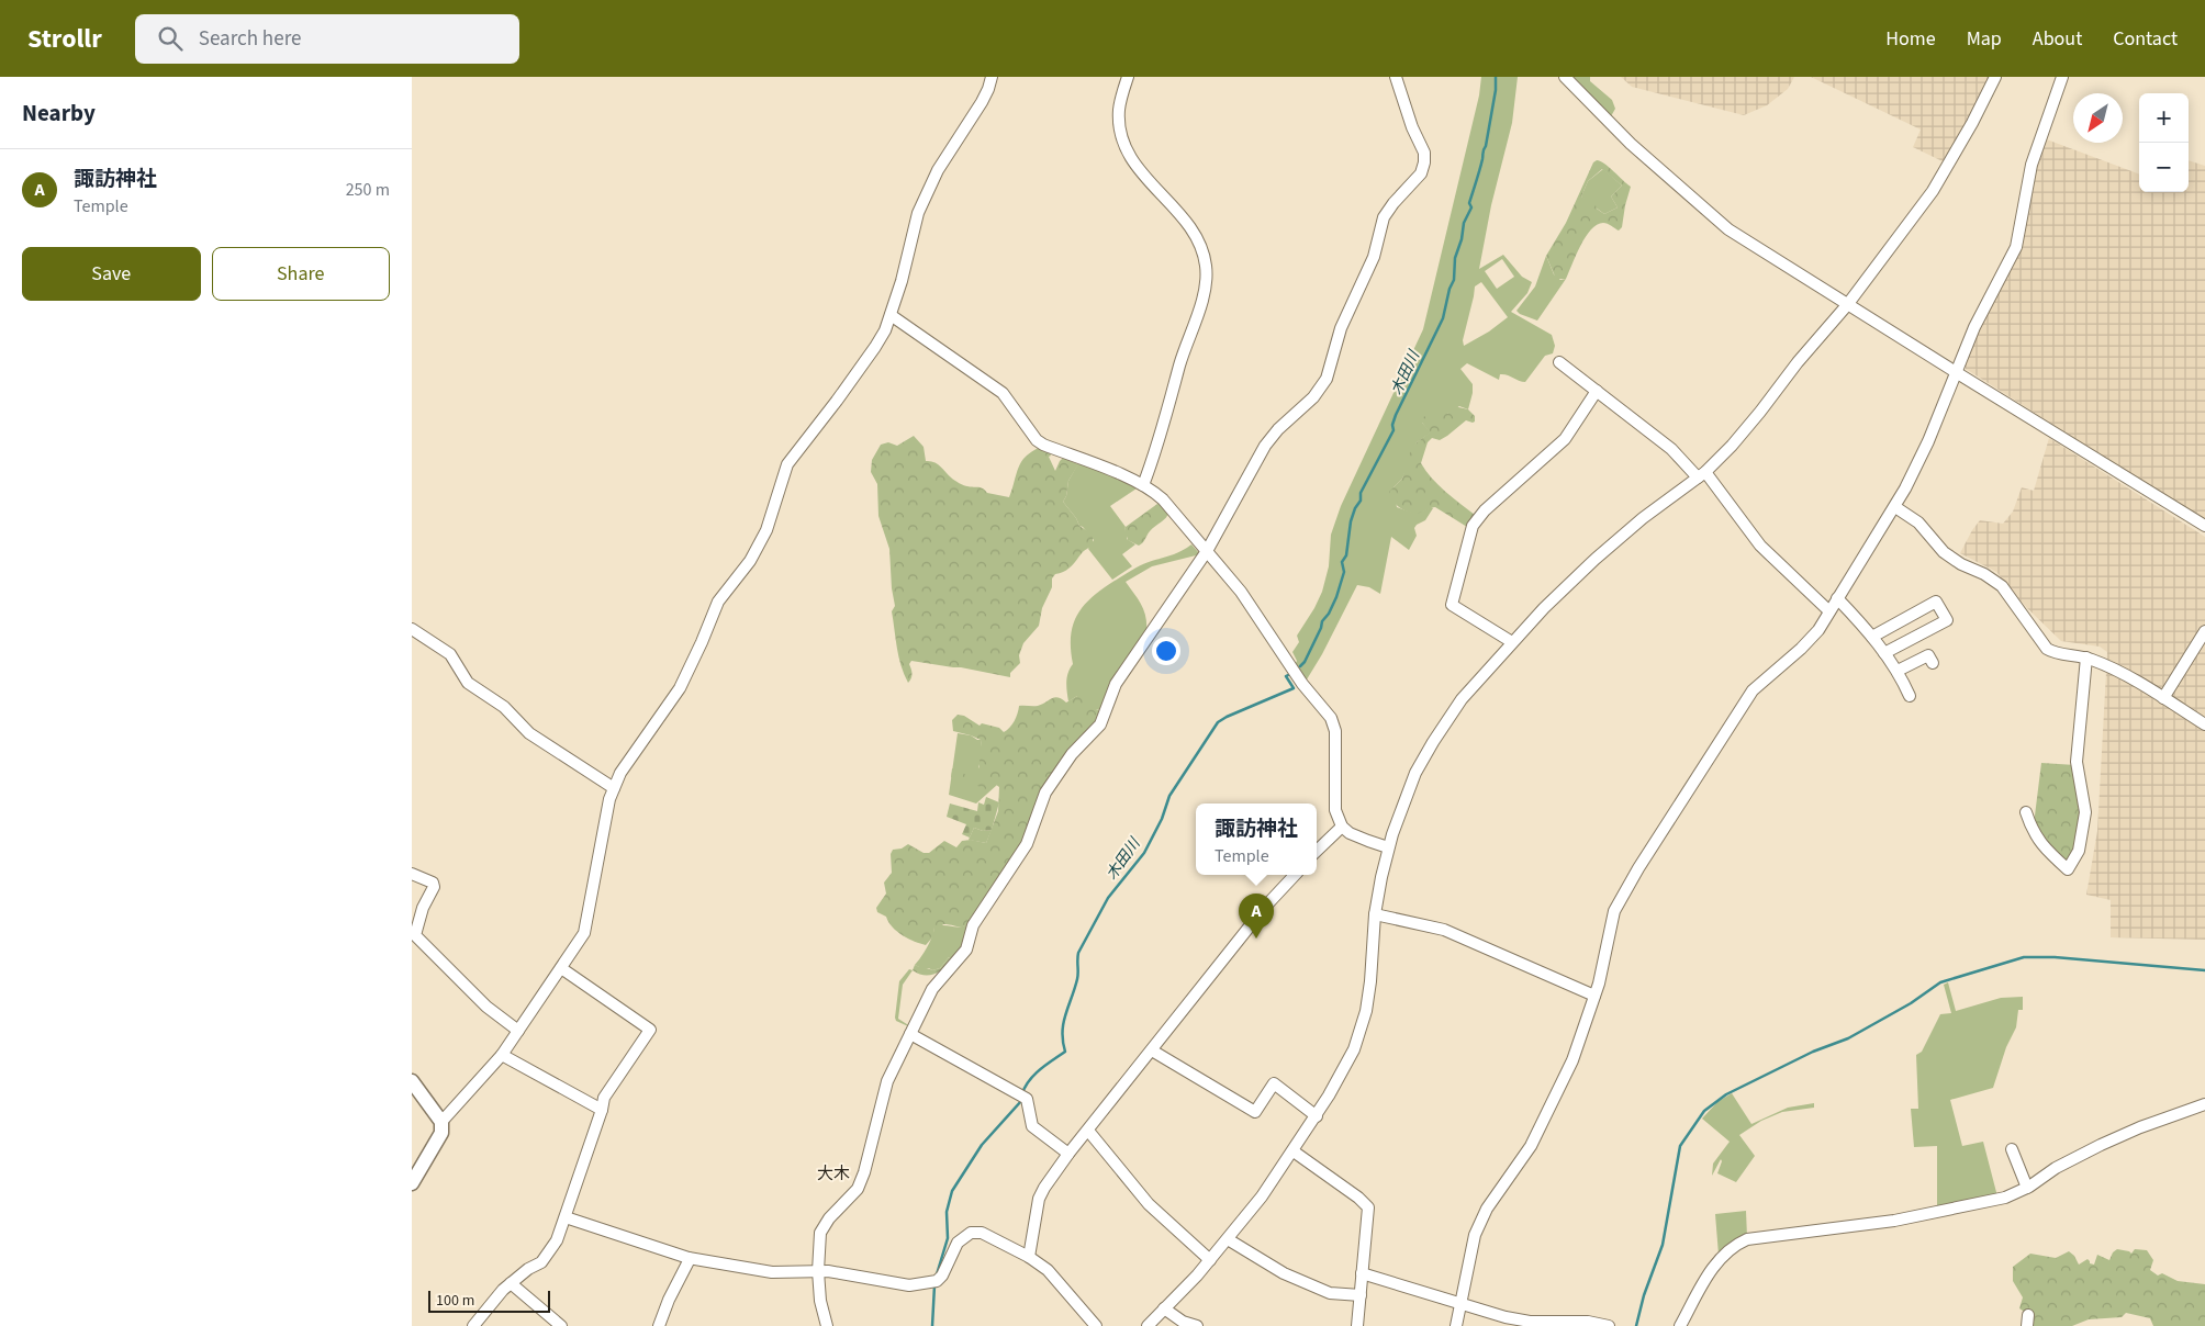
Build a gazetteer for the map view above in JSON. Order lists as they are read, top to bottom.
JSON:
{
  "districts": ["大木"],
  "water": ["木田川"],
  "scale_bar": "100 m",
  "north": "bottom left",
  "page": {
    "header": "Strollr",
    "search": "Search here",
    "nav": [
      "Home",
      "Map",
      "About",
      "Contact"
    ],
    "heading": "Nearby",
    "map_buttons": ["+", "−"],
    "list": [
      {
        "mark": "A",
        "name": "諏訪神社",
        "note": "Temple",
        "value": "250 m"
      }
    ],
    "buttons": ["Save", "Share"],
    "popup": ["諏訪神社", "Temple"],
    "pins": "A",
    "scale": "100 m"
  }
}
